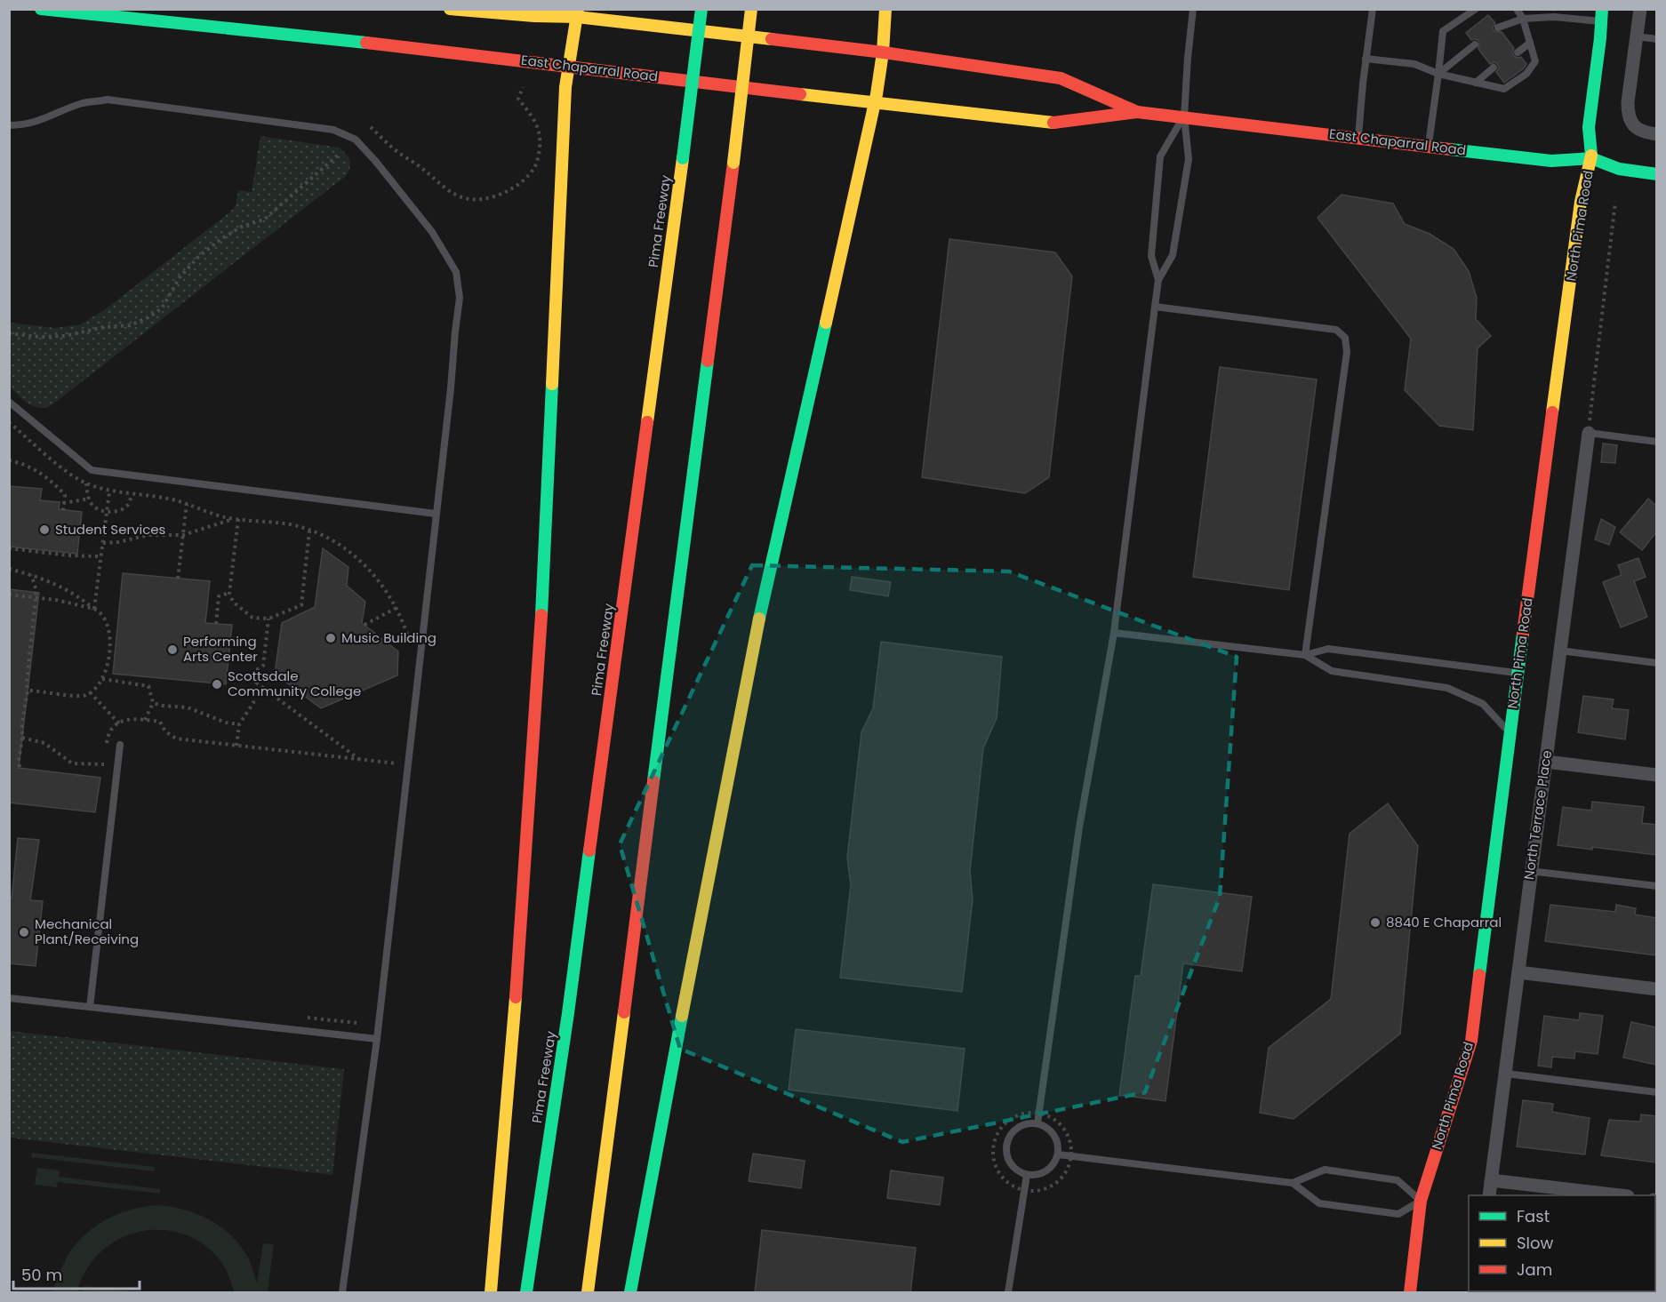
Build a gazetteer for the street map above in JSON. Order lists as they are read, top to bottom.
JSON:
{
  "streets": {
    "main road": ["East Chaparral Road", "Pima Freeway", "North Pima Road"],
    "street": ["North Terrace Place"]
  },
  "crossings": [
    ["East Chaparral Road", "North Pima Road"]
  ],
  "places": [
    "Student Services",
    "Music Building",
    "Performing Arts Center",
    "Scottsdale Community College",
    "8840 E Chaparral",
    "Mechanical Plant/Receiving"
  ],
  "legend": ["Fast", "Slow", "Jam"],
  "scale_bar": "50 m"
}
